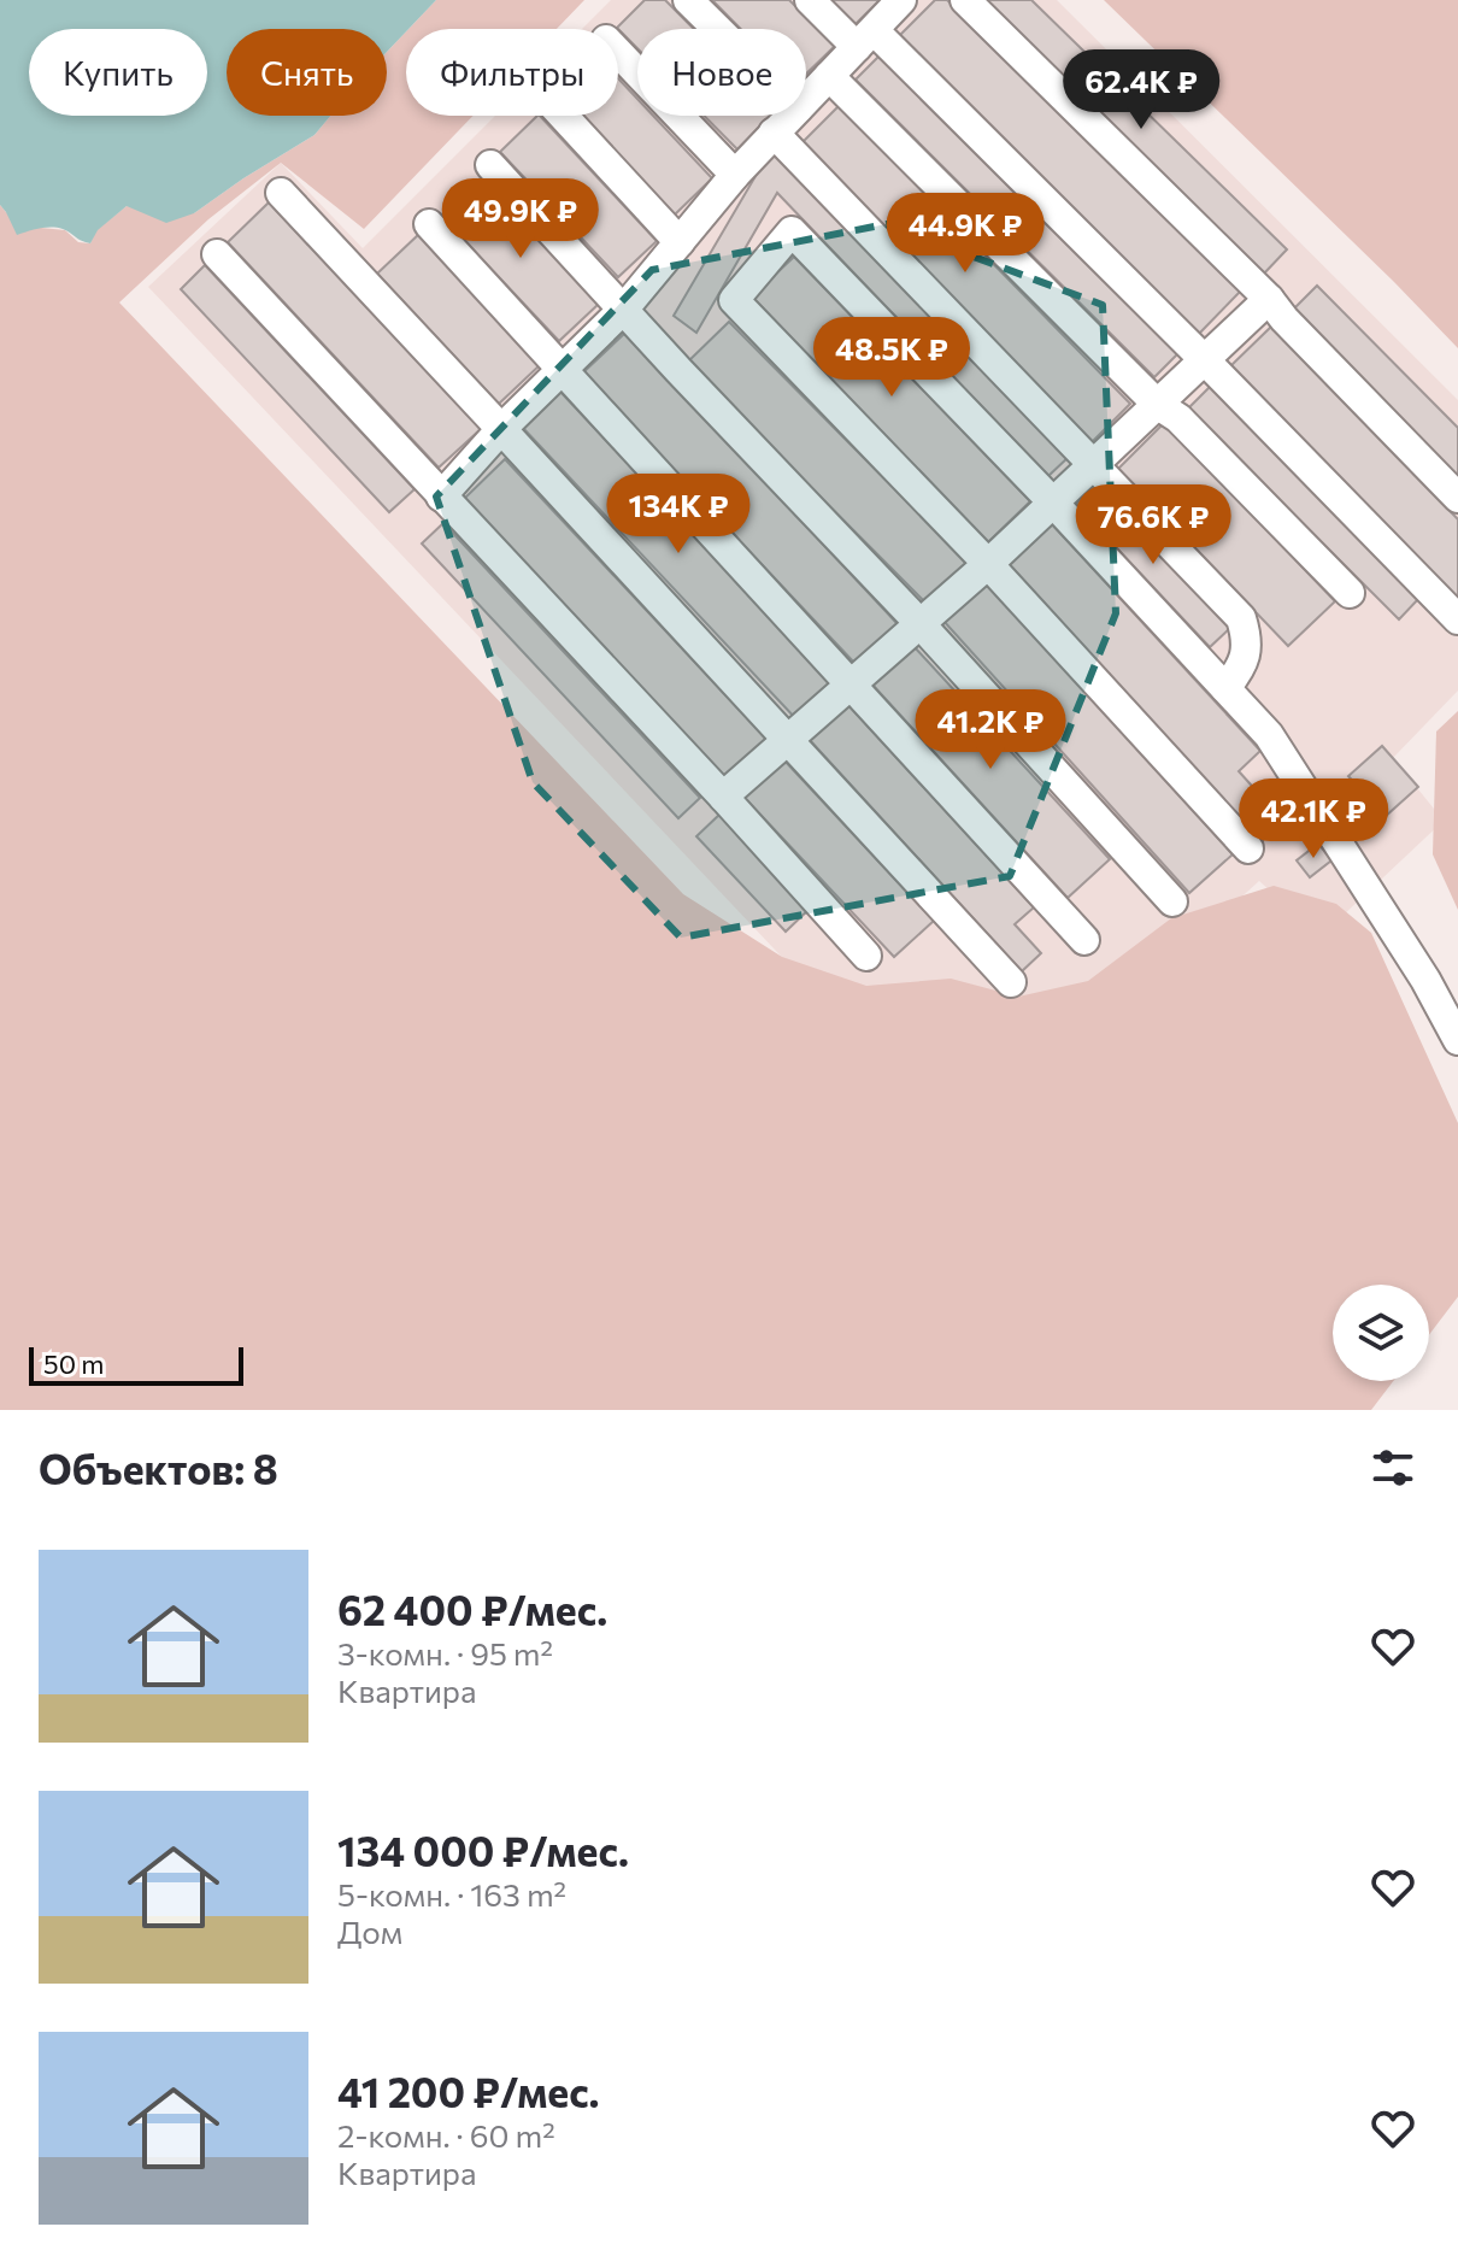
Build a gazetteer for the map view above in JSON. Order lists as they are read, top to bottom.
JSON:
{
  "scale_bar": "50 m",
  "page": {
    "chip": [
      "Купить",
      "Снять",
      "Фильтры",
      "Новое"
    ],
    "price": [
      "62.4K ₽",
      "49.9K ₽",
      "44.9K ₽",
      "48.5K ₽",
      "134K ₽",
      "76.6K ₽",
      "41.2K ₽",
      "42.1K ₽"
    ],
    "scale": "50 m",
    "heading": "Объектов: 8",
    "list": [
      {
        "name": "62 400 ₽/мес.",
        "note": "3-комн. · 95 m² · Квартира"
      },
      {
        "name": "134 000 ₽/мес.",
        "note": "5-комн. · 163 m² · Дом"
      },
      {
        "name": "41 200 ₽/мес.",
        "note": "2-комн. · 60 m² · Квартира"
      }
    ]
  }
}
